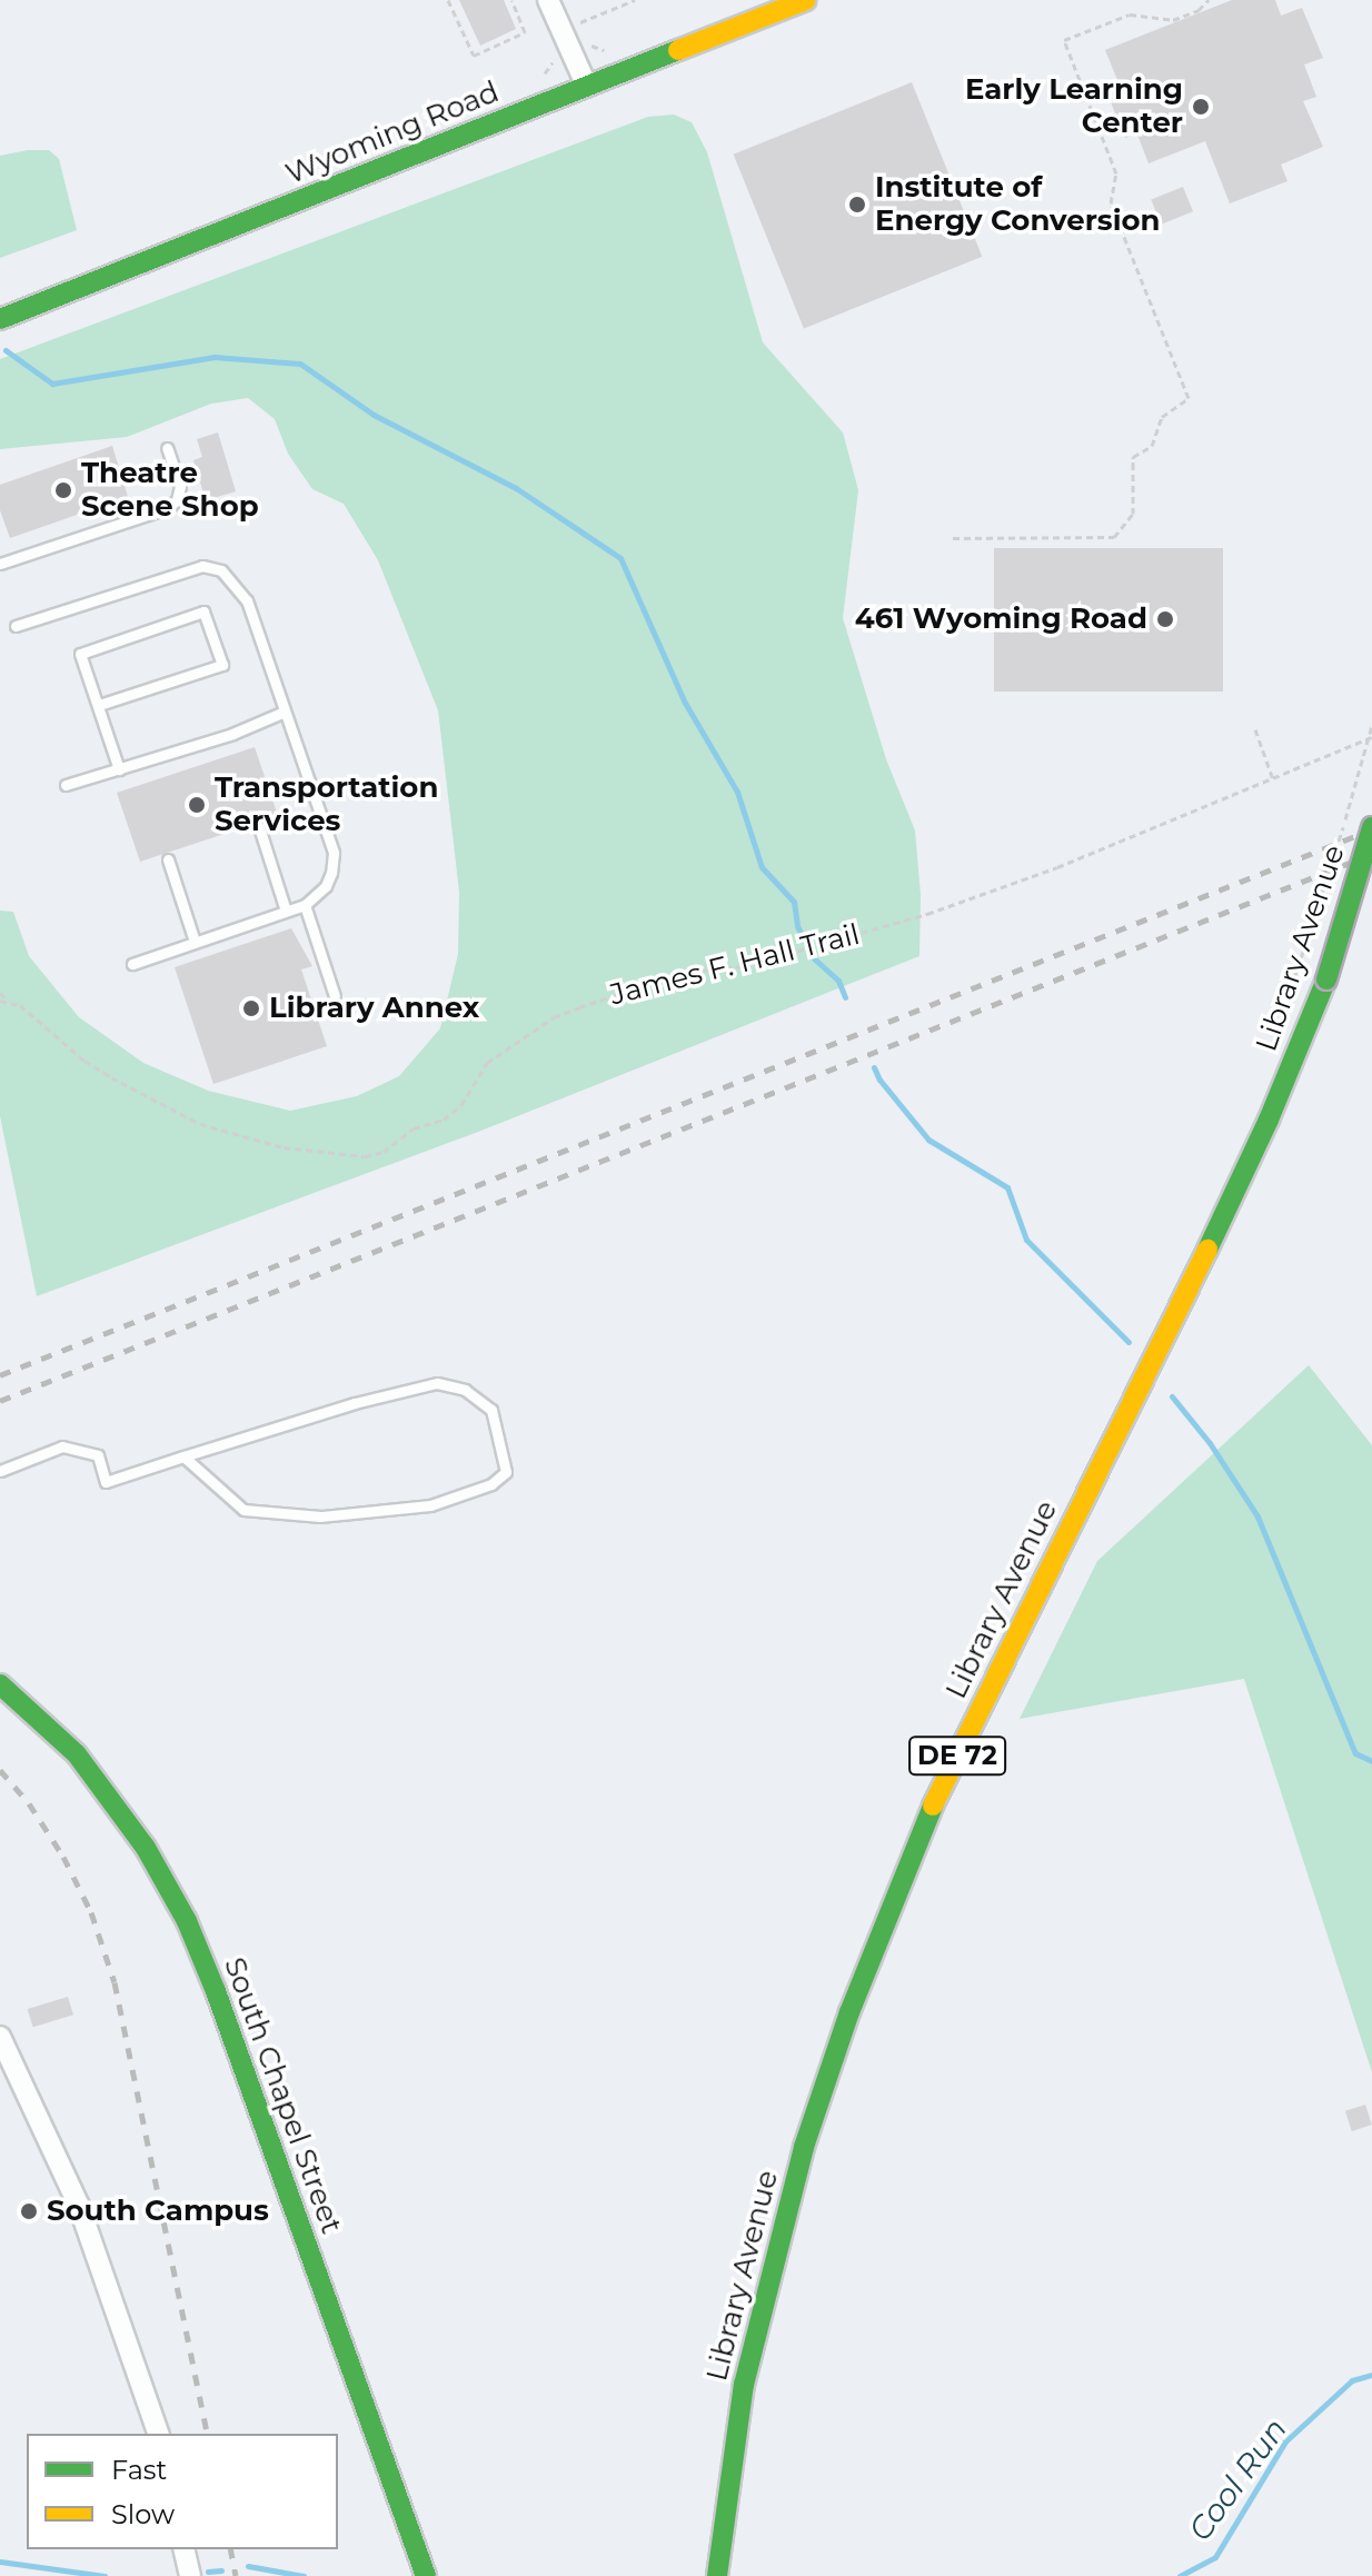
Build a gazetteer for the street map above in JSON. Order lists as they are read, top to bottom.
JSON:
{
  "streets": {
    "main road": [
      "Wyoming Road",
      "Library Avenue",
      "DE 72",
      "South Chapel Street"
    ],
    "path": ["James F. Hall Trail"]
  },
  "water": ["Cool Run"],
  "places": [
    "Early Learning Center",
    "Institute of Energy Conversion",
    "Theatre Scene Shop",
    "461 Wyoming Road",
    "Transportation Services",
    "Library Annex",
    "South Campus"
  ],
  "legend": ["Fast", "Slow"]
}
